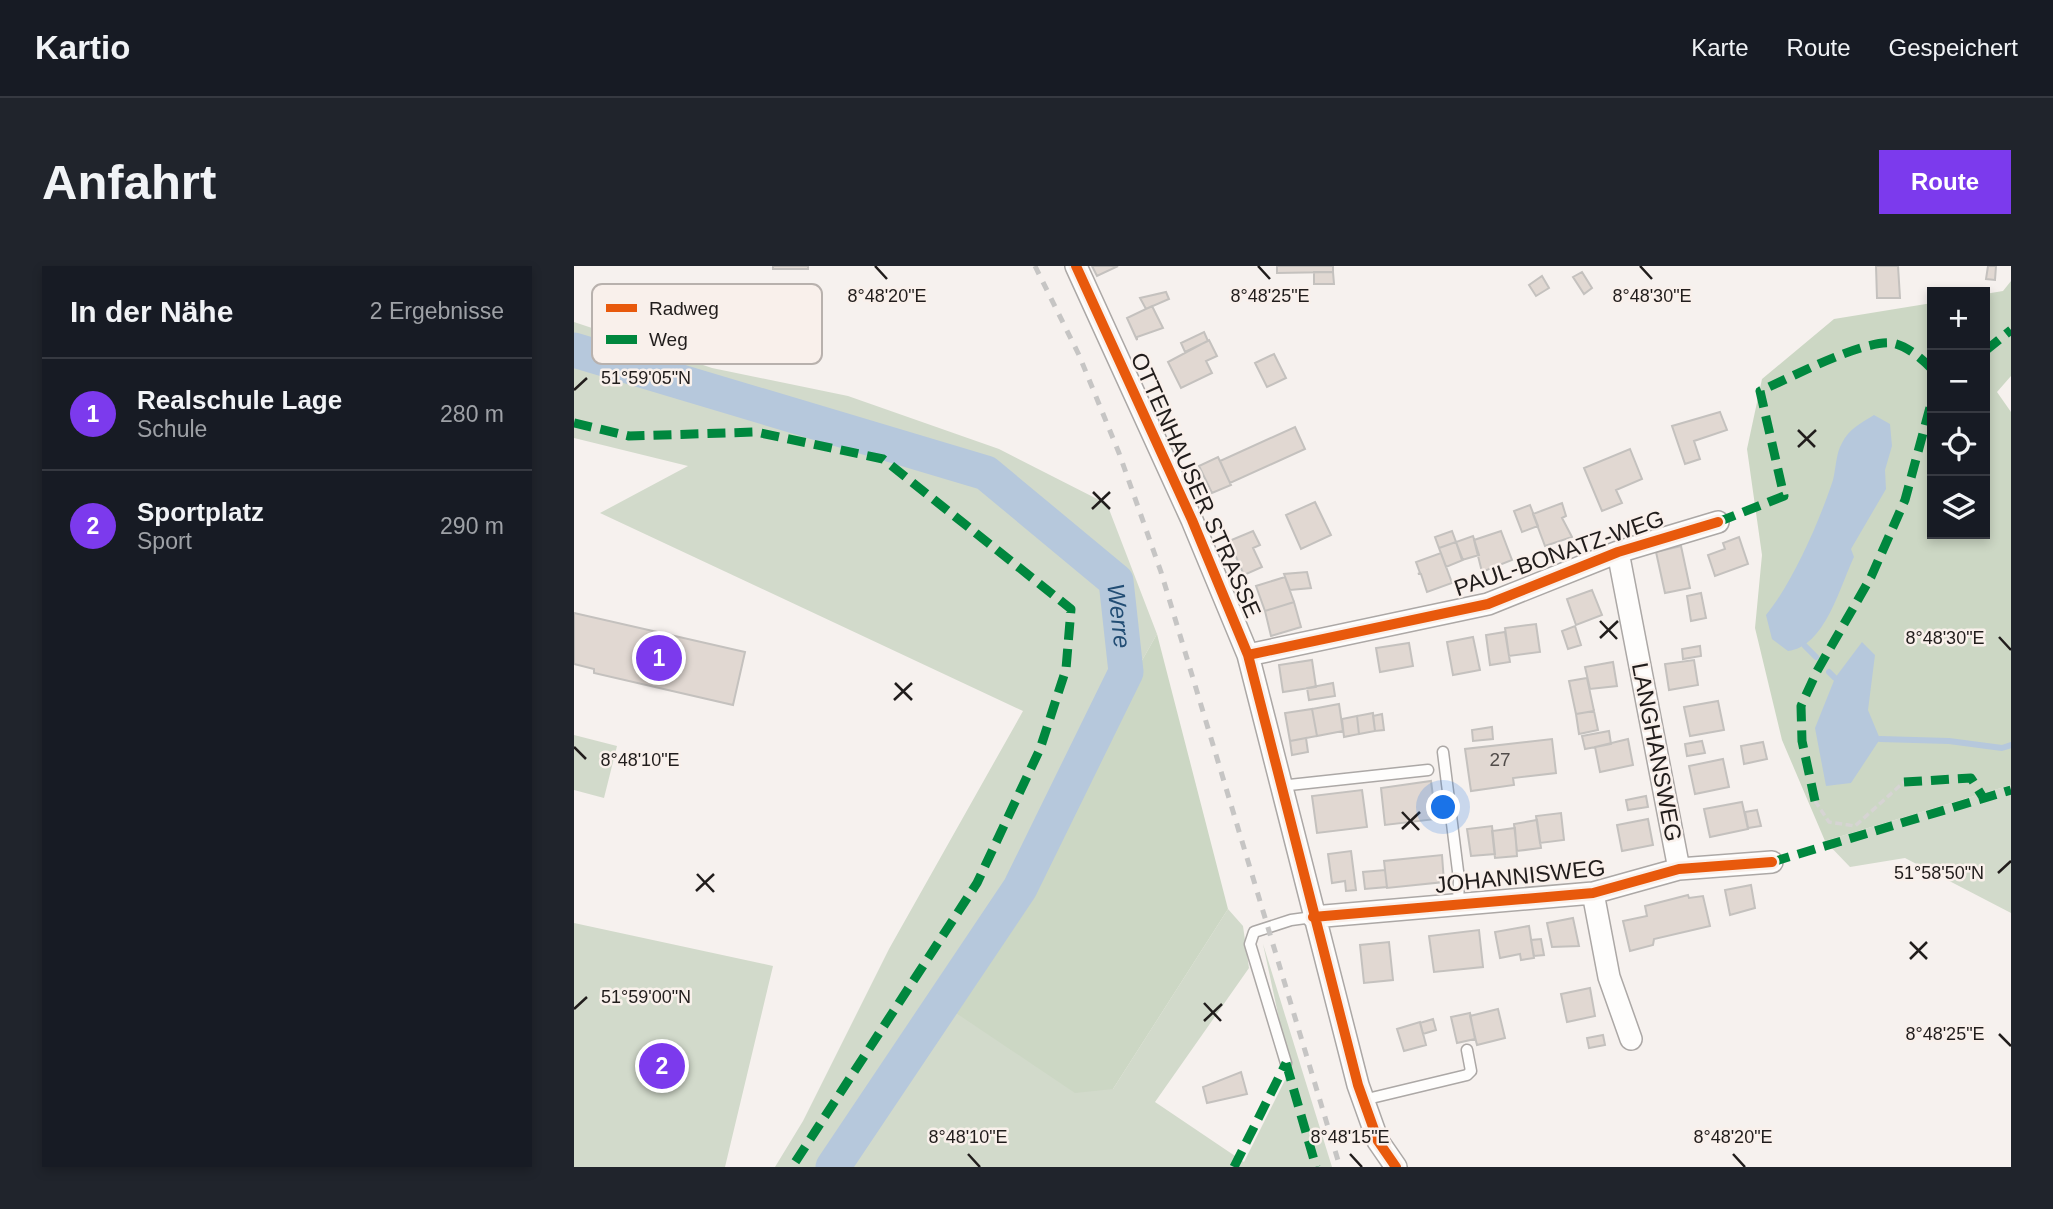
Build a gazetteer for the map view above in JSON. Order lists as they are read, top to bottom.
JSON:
{
  "streets": {
    "street": [
      "OTTENHAUSER STRASSE",
      "PAUL-BONATZ-WEG",
      "LANGHANSWEG",
      "JOHANNISWEG"
    ]
  },
  "crossings": [
    ["OTTENHAUSER STRASSE", "PAUL-BONATZ-WEG"],
    ["OTTENHAUSER STRASSE", "JOHANNISWEG"],
    ["PAUL-BONATZ-WEG", "LANGHANSWEG"],
    ["LANGHANSWEG", "JOHANNISWEG"]
  ],
  "water": ["Werre"],
  "house_numbers": ["27"],
  "legend": ["Radweg", "Weg"],
  "page": {
    "header": "Kartio",
    "nav": ["Karte", "Route", "Gespeichert"],
    "buttons": "Route",
    "title": "Anfahrt",
    "heading": ["In der Nähe", "2 Ergebnisse"],
    "map_buttons": ["+", "−"],
    "list": [
      {
        "mark": "1",
        "name": "Realschule Lage",
        "note": "Schule",
        "value": "280 m"
      },
      {
        "mark": "2",
        "name": "Sportplatz",
        "note": "Sport",
        "value": "290 m"
      }
    ],
    "pins": ["1", "2"]
  },
  "coordinates": [
    "8°48'20\"E",
    "8°48'25\"E",
    "8°48'30\"E",
    "51°59'05\"N",
    "8°48'10\"E",
    "51°58'50\"N",
    "51°59'00\"N",
    "8°48'15\"E"
  ]
}
